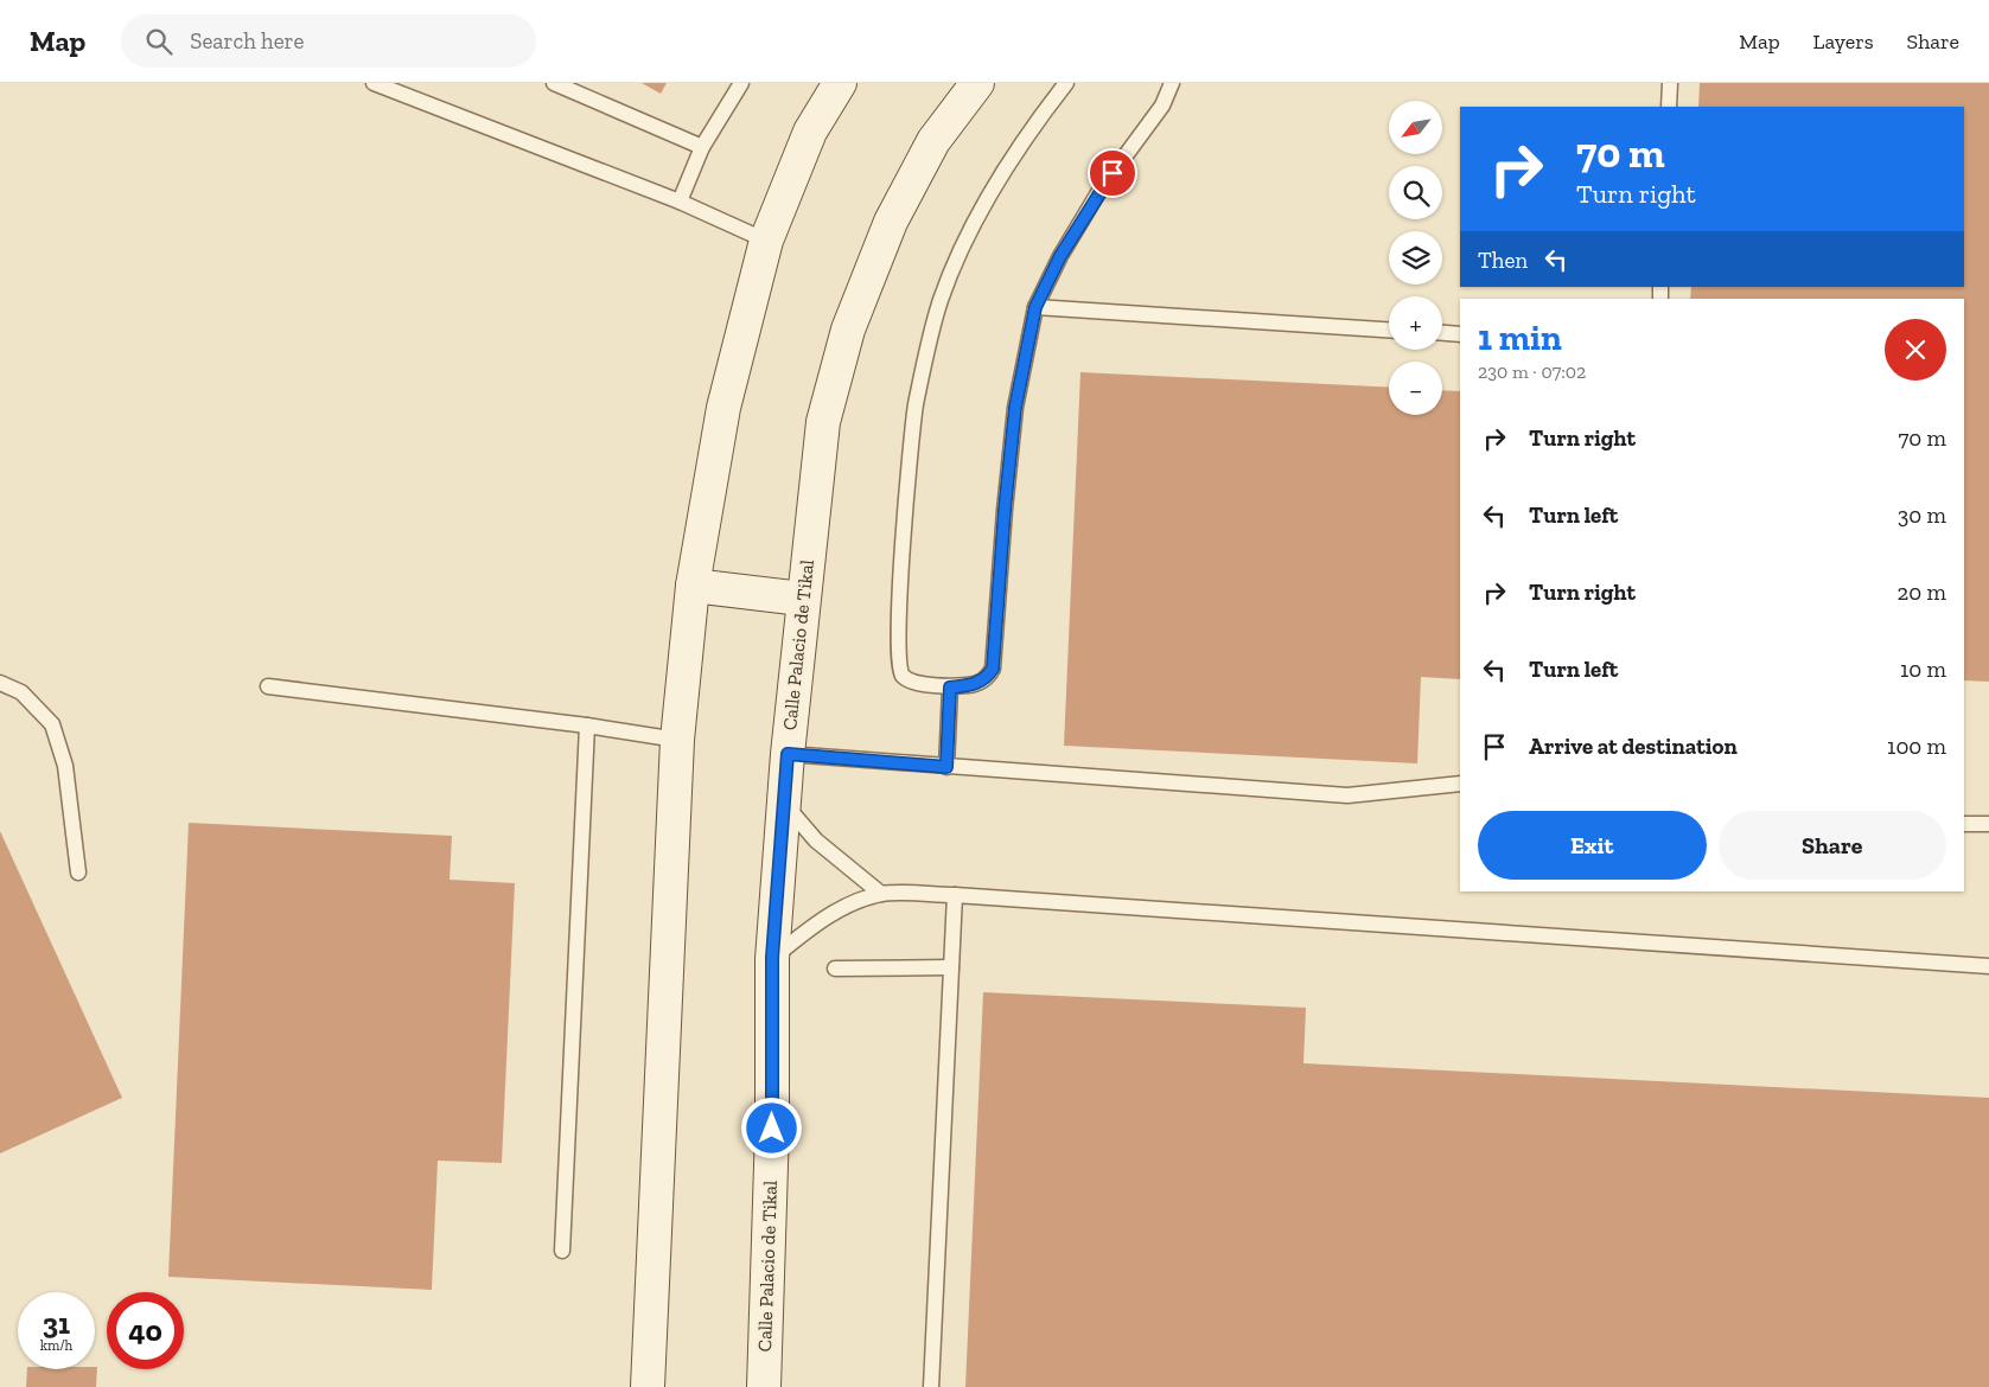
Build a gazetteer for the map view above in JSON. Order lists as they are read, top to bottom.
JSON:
{
  "streets": {
    "street": ["Calle Palacio de Tikal"]
  },
  "north": "bottom left",
  "page": {
    "header": "Map",
    "search": "Search here",
    "nav": ["Map", "Layers", "Share"],
    "map_buttons": ["+", "−"],
    "turn": ["70 m", "Turn right"],
    "then": "Then",
    "heading": ["1 min", "230 m · 07:02"],
    "list": [
      {
        "name": "Turn right",
        "value": "70 m"
      },
      {
        "name": "Turn left",
        "value": "30 m"
      },
      {
        "name": "Turn right",
        "value": "20 m"
      },
      {
        "name": "Turn left",
        "value": "10 m"
      },
      {
        "name": "Arrive at destination",
        "value": "100 m"
      }
    ],
    "buttons": ["Exit", "Share"],
    "speed": "31 km/h",
    "limit": "40"
  }
}
